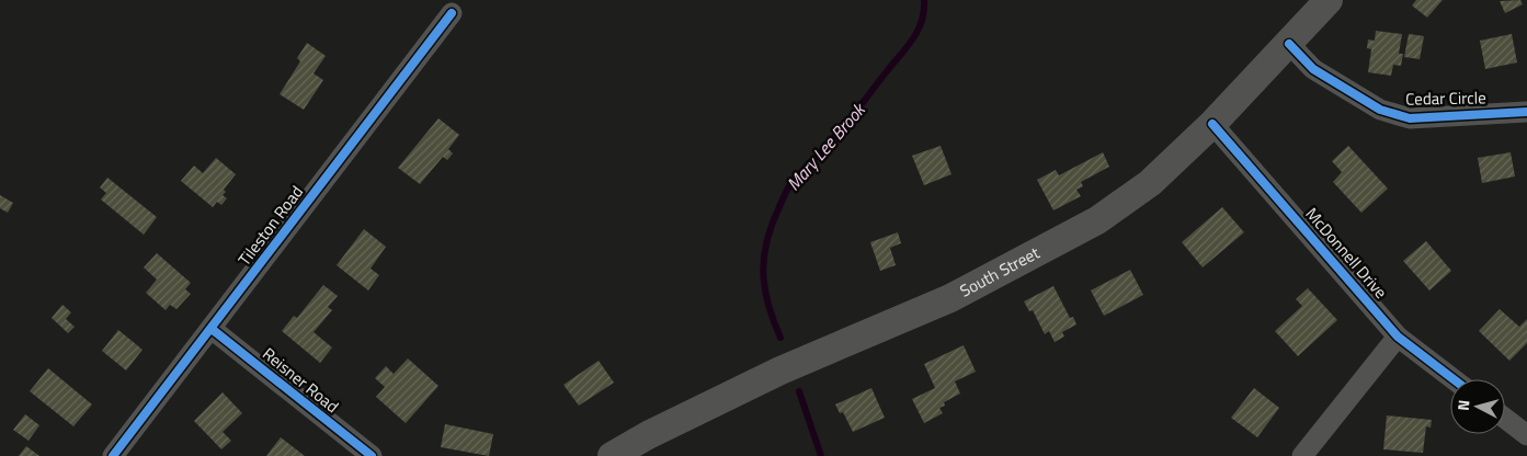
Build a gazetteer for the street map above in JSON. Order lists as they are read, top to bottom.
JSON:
{
  "streets": {
    "main road": ["South Street"],
    "street": [
      "Cedar Circle",
      "Tileston Road",
      "McDonnell Drive",
      "Reisner Road"
    ]
  },
  "crossings": [
    ["Cedar Circle", "South Street"],
    ["Tileston Road", "Reisner Road"],
    ["McDonnell Drive", "South Street"]
  ],
  "water": ["Mary Lee Brook"],
  "north": "left"
}
